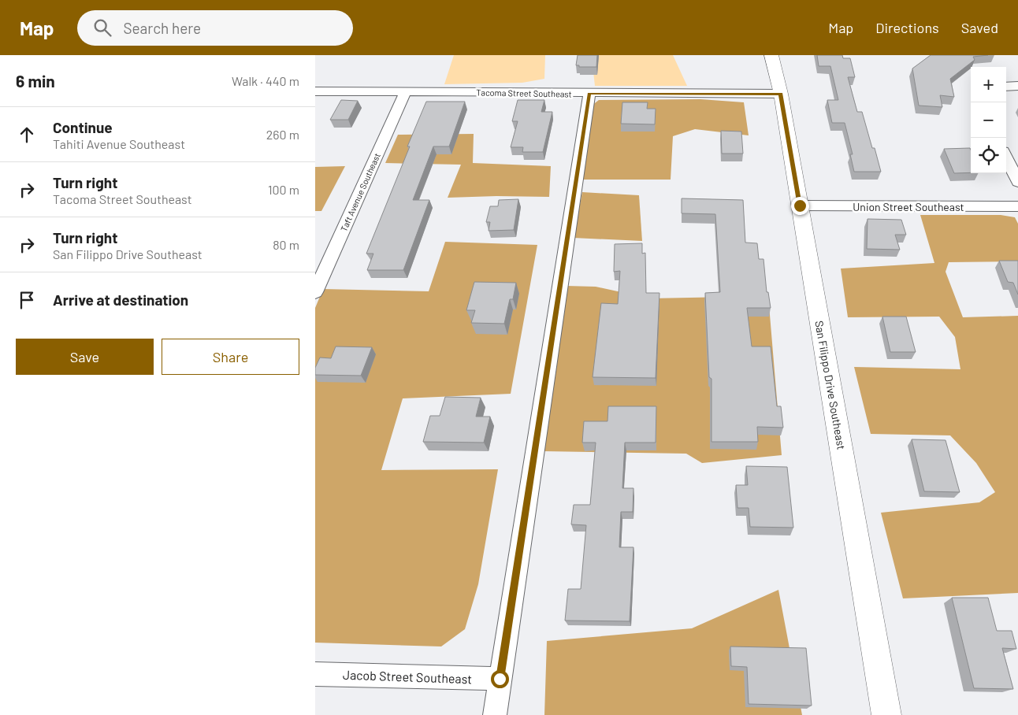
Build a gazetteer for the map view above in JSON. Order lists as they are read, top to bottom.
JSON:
{
  "streets": {
    "street": [
      "Tacoma Street Southeast",
      "Taft Avenue Southeast",
      "Union Street Southeast",
      "San Filippo Drive Southeast",
      "Jacob Street Southeast"
    ]
  },
  "crossings": [
    ["Tacoma Street Southeast", "Taft Avenue Southeast"],
    ["Tacoma Street Southeast", "San Filippo Drive Southeast"],
    ["Union Street Southeast", "San Filippo Drive Southeast"]
  ],
  "page": {
    "header": "Map",
    "search": "Search here",
    "nav": ["Map", "Directions", "Saved"],
    "heading": ["6 min", "Walk · 440 m"],
    "map_buttons": ["+", "−"],
    "list": [
      ["Continue", "Tahiti Avenue Southeast", "260 m"],
      ["Turn right", "Tacoma Street Southeast", "100 m"],
      ["Turn right", "San Filippo Drive Southeast", "80 m"],
      "Arrive at destination"
    ],
    "buttons": ["Save", "Share"]
  }
}
